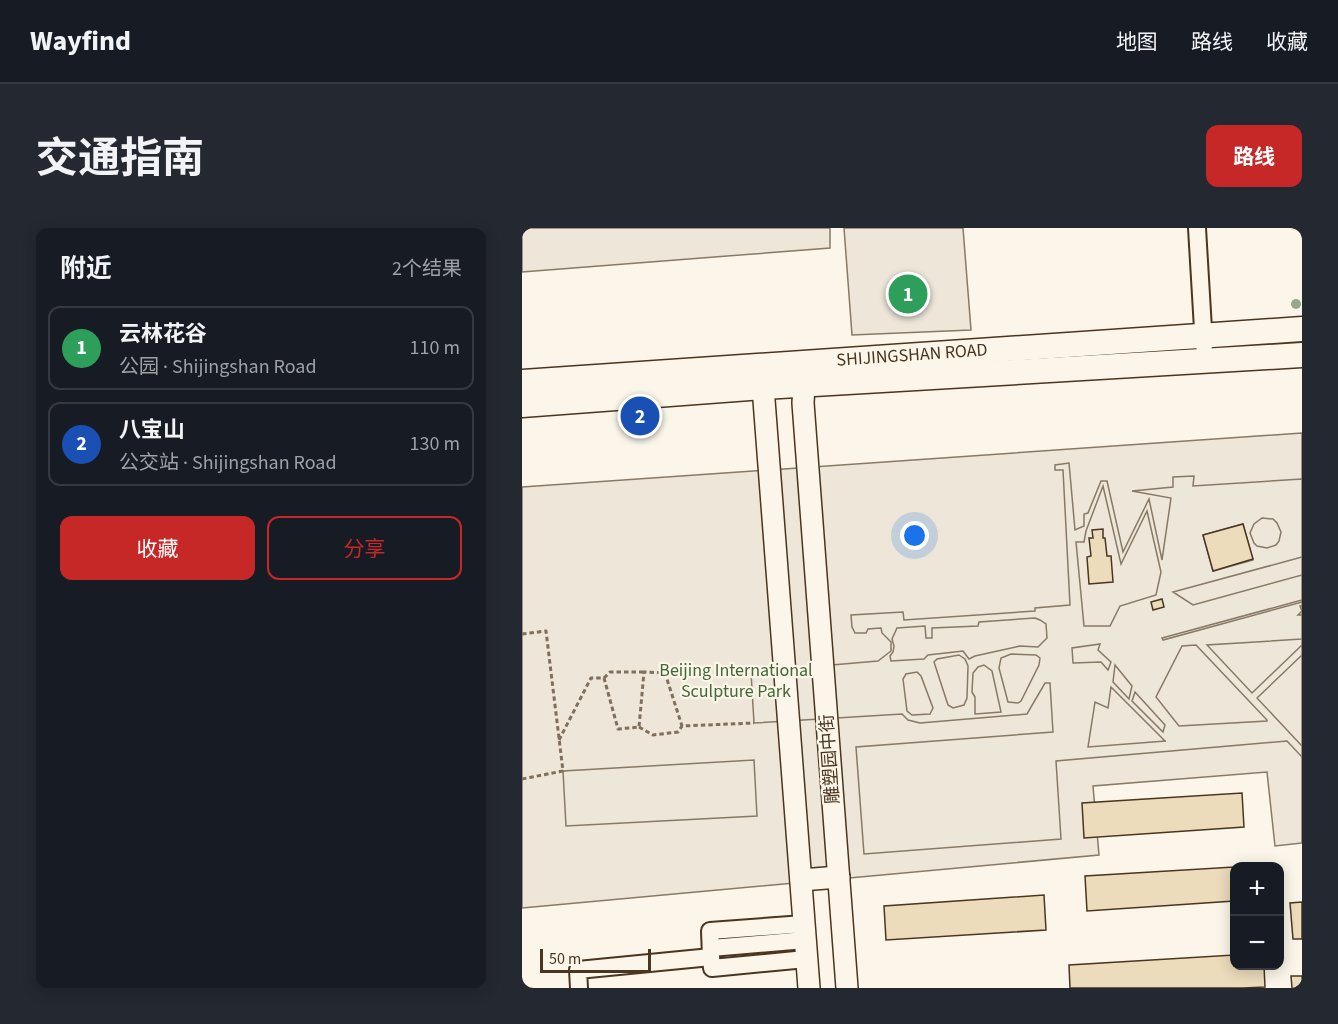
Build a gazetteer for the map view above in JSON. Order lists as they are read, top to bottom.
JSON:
{
  "streets": {
    "highway": ["SHIJINGSHAN ROAD"],
    "main road": ["雕塑园中街"]
  },
  "crossings": [
    ["SHIJINGSHAN ROAD", "雕塑园中街"]
  ],
  "parks": ["Beijing International Sculpture Park"],
  "scale_bar": "50 m",
  "page": {
    "header": "Wayfind",
    "nav": ["地图", "路线", "收藏"],
    "title": "交通指南",
    "buttons": [
      "路线",
      ["收藏", "分享"]
    ],
    "heading": ["附近", "2个结果"],
    "pins": ["1", "2"],
    "list": [
      {
        "mark": "1",
        "name": "云林花谷",
        "note": "公园 · Shijingshan Road",
        "value": "110 m"
      },
      {
        "mark": "2",
        "name": "八宝山",
        "note": "公交站 · Shijingshan Road",
        "value": "130 m"
      }
    ],
    "map_buttons": ["+", "−"],
    "scale": "50 m"
  }
}
